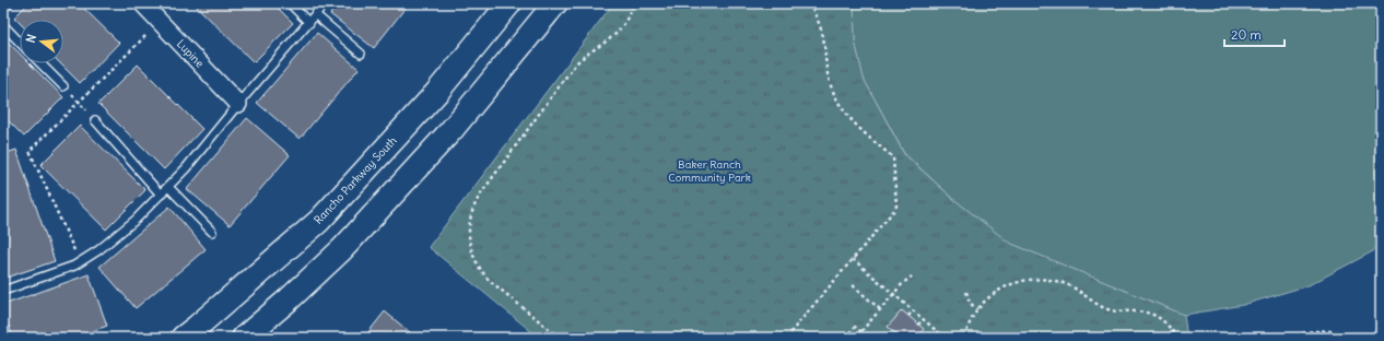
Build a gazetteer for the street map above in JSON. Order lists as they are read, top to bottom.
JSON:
{
  "streets": {
    "street": ["Lupine", "Rancho Parkway South"]
  },
  "parks": ["Baker Ranch Community Park"],
  "scale_bar": "20 m",
  "north": "left"
}
